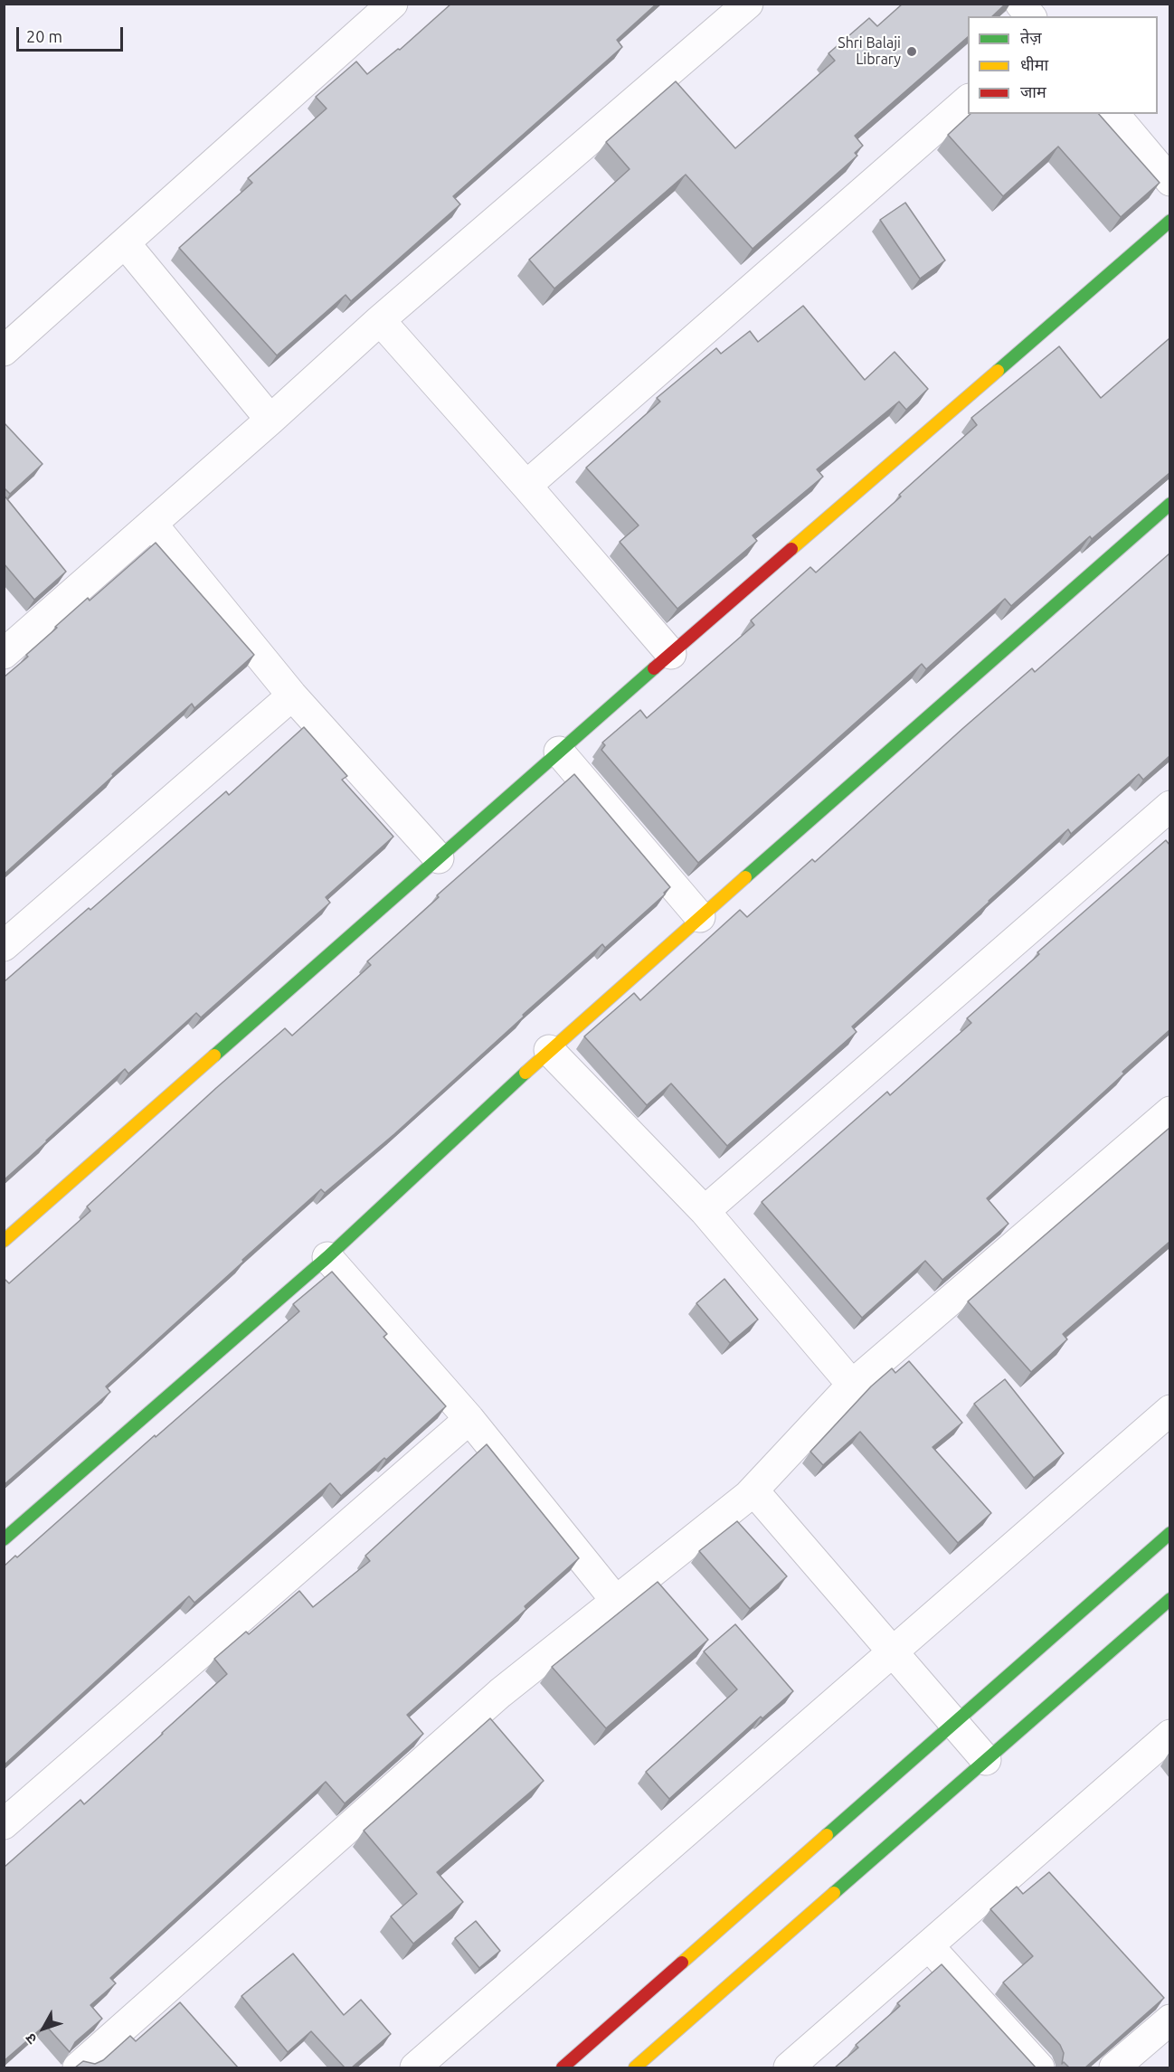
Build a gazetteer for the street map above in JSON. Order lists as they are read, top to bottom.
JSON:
{
  "places": ["Shri Balaji Library"],
  "legend": ["तेज़", "धीमा", "जाम"],
  "scale_bar": "20 m",
  "north": "bottom left"
}
